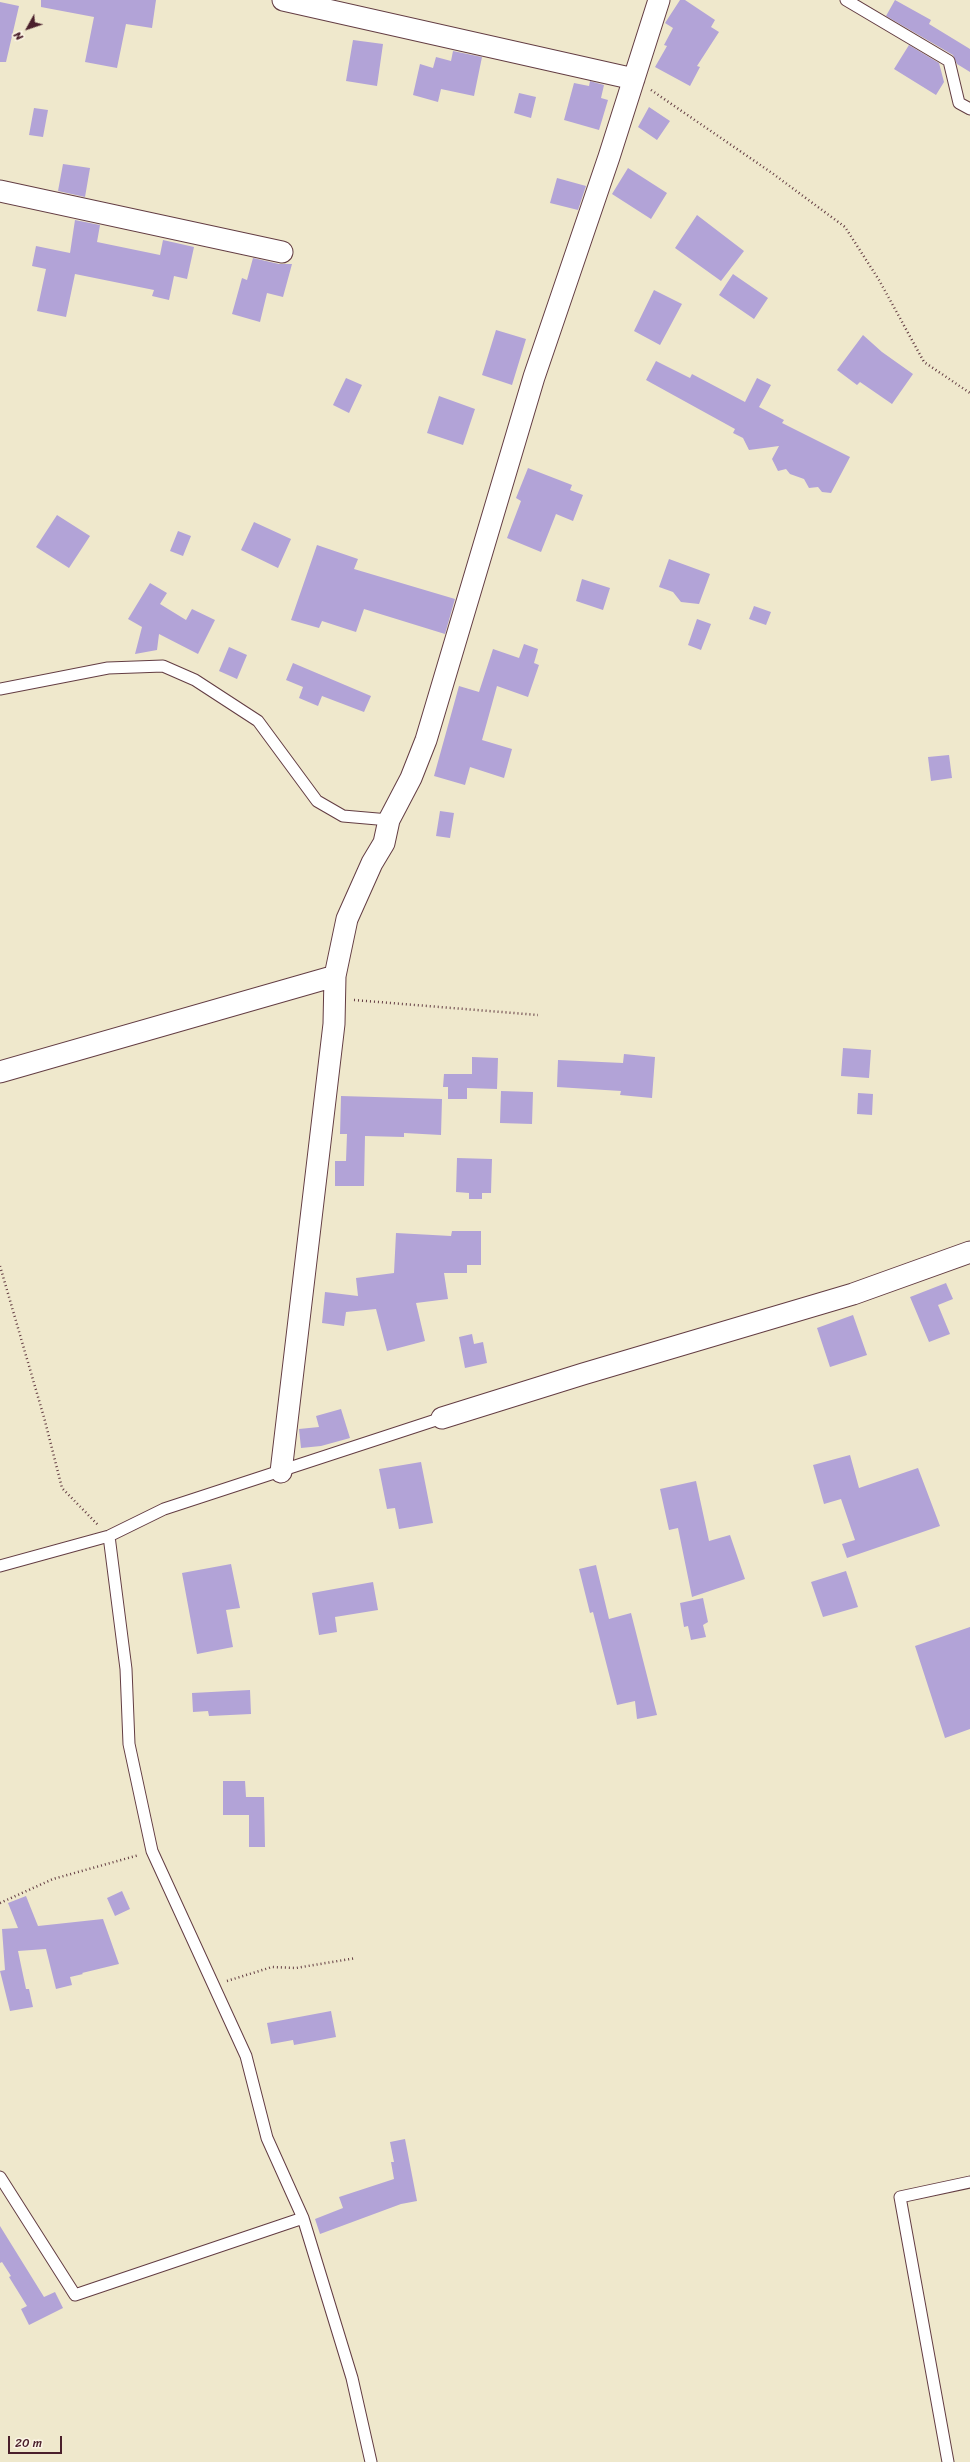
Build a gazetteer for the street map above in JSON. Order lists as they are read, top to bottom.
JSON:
{
  "scale_bar": "20 m",
  "north": "bottom left"
}
